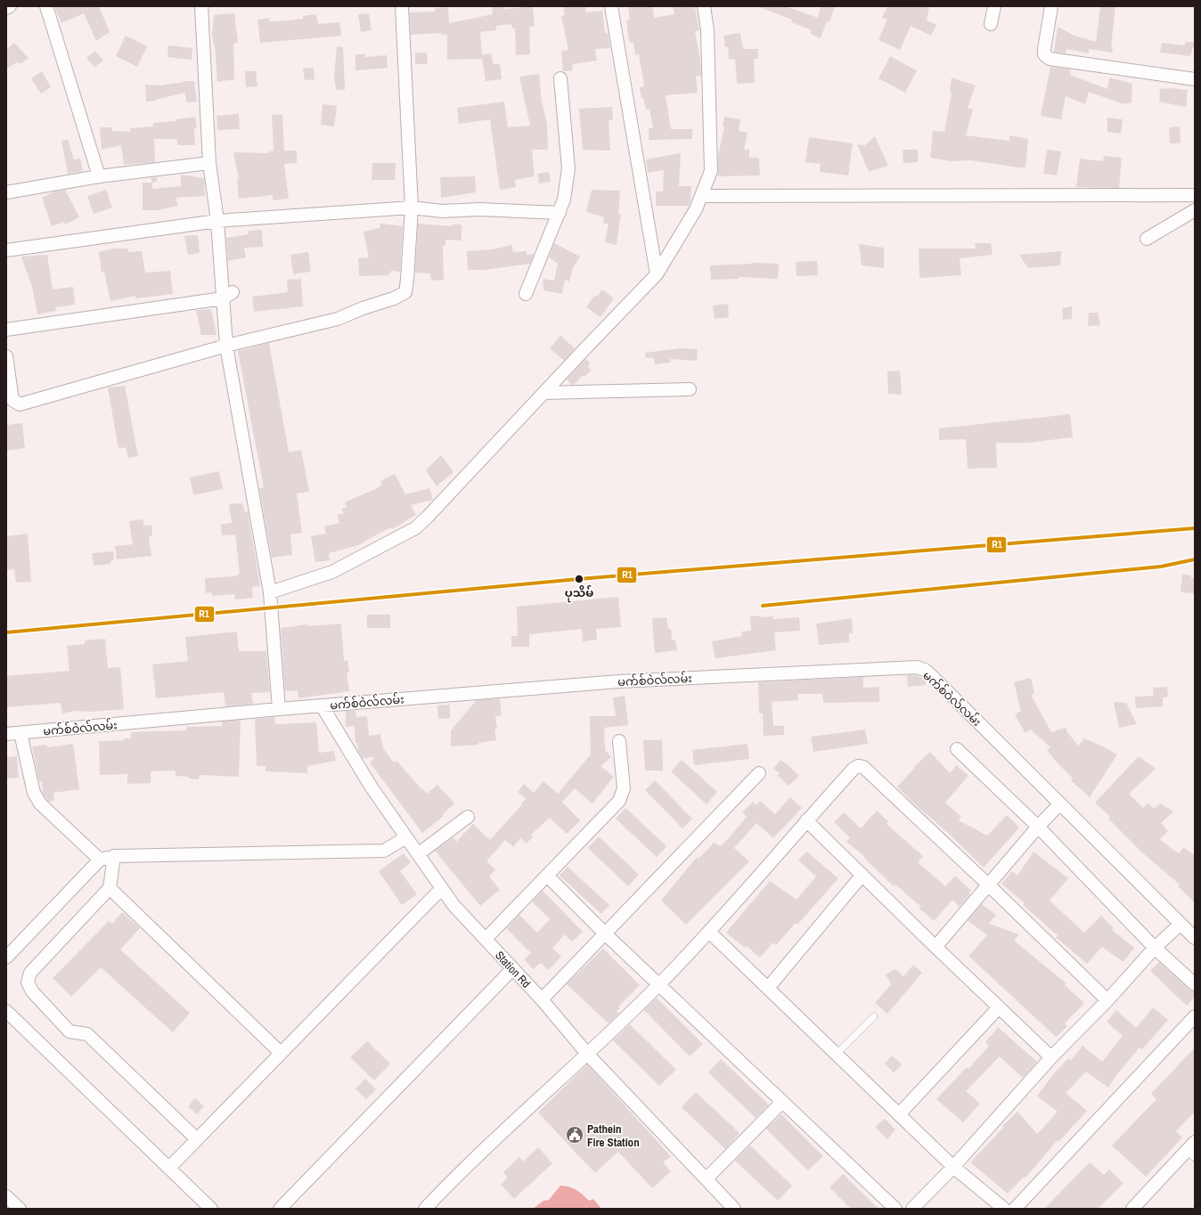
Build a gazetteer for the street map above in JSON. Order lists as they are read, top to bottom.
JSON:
{
  "streets": {
    "street": ["မက်စ်ဝဲလ်လမ်း", "Station Rd"]
  },
  "crossings": [
    ["မက်စ်ဝဲလ်လမ်း", "Station Rd"]
  ],
  "places": {
    "other": ["ပုသိမ်"],
    "public building": ["Pathein Fire Station"]
  },
  "lines": ["transit line R1"]
}
